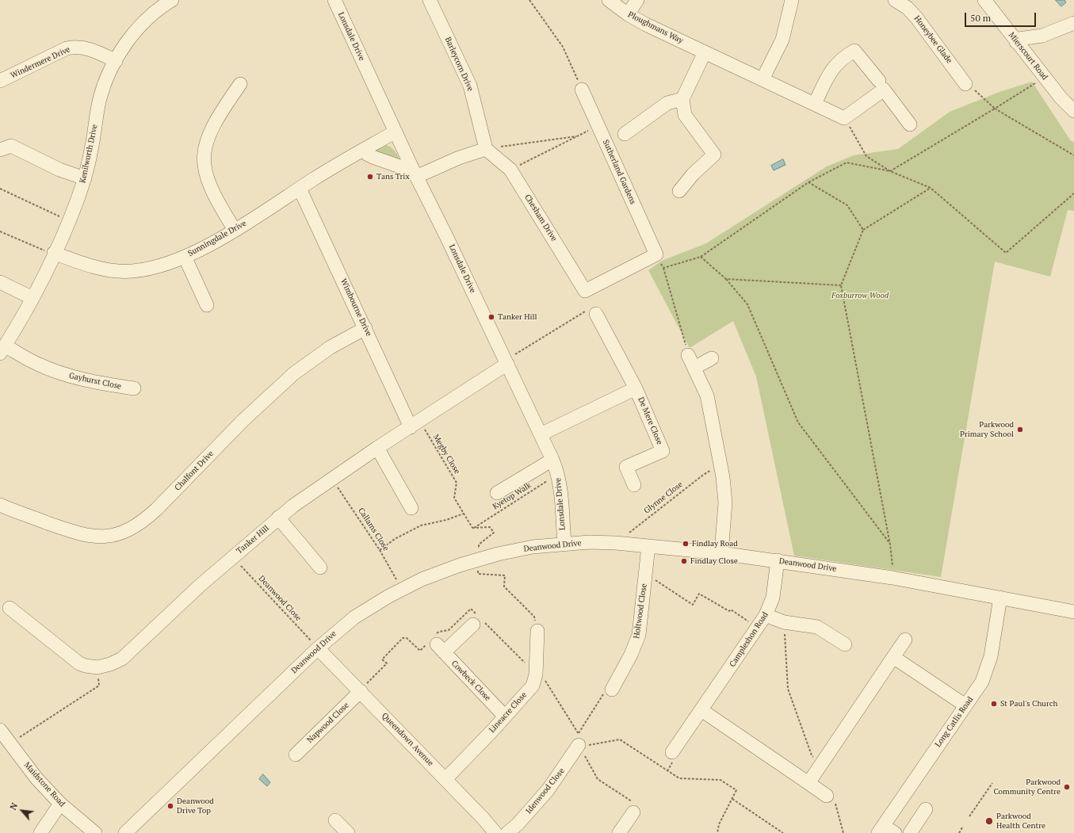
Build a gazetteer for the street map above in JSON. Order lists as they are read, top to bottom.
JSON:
{
  "streets": {
    "street": [
      "Ploughmans Way",
      "Lonsdale Drive",
      "Honeybee Glade",
      "Mierscourt Road",
      "Windermere Drive",
      "Barleycorn Drive",
      "Kenilworth Drive",
      "Sutherland Gardens",
      "Chesham Drive",
      "Sunningdale Drive",
      "Wimbourne Drive",
      "Gayhurst Close",
      "De Mere Close",
      "Chalfont Drive",
      "Tanker Hill",
      "Deanwood Drive",
      "Holtwood Close",
      "Campleshon Road",
      "Cowbeck Close",
      "Lineacre Close",
      "Long Catlis Road",
      "Napwood Close",
      "Queendown Avenue",
      "Maidstone Road",
      "Idenwood Close"
    ],
    "path": [
      "Megby Close",
      "Kyetop Walk",
      "Glynne Close",
      "Callams Close",
      "Deanwood Close"
    ]
  },
  "crossings": [
    ["Lonsdale Drive", "Sunningdale Drive"],
    ["Lonsdale Drive", "De Mere Close"],
    ["Lonsdale Drive", "Kyetop Walk"],
    ["Lonsdale Drive", "Tanker Hill"],
    ["Lonsdale Drive", "Deanwood Drive"],
    ["Windermere Drive", "Kenilworth Drive"],
    ["Barleycorn Drive", "Chesham Drive"],
    ["Kenilworth Drive", "Sunningdale Drive"],
    ["Kenilworth Drive", "Gayhurst Close"],
    ["Sutherland Gardens", "Chesham Drive"],
    ["Sunningdale Drive", "Wimbourne Drive"],
    ["Wimbourne Drive", "Megby Close"],
    ["Wimbourne Drive", "Chalfont Drive"],
    ["Wimbourne Drive", "Tanker Hill"],
    ["Megby Close", "Kyetop Walk"],
    ["Megby Close", "Tanker Hill"],
    ["Glynne Close", "Deanwood Drive"],
    ["Callams Close", "Tanker Hill"],
    ["Callams Close", "Deanwood Drive"],
    ["Tanker Hill", "Deanwood Close"],
    ["Deanwood Drive", "Deanwood Close"],
    ["Deanwood Drive", "Holtwood Close"],
    ["Deanwood Drive", "Campleshon Road"],
    ["Deanwood Drive", "Long Catlis Road"],
    ["Deanwood Drive", "Queendown Avenue"],
    ["Deanwood Close", "Queendown Avenue"],
    ["Cowbeck Close", "Lineacre Close"],
    ["Lineacre Close", "Queendown Avenue"],
    ["Napwood Close", "Queendown Avenue"]
  ],
  "parks": ["Foxburrow Wood"],
  "places": [
    "Tans Trix",
    "Tanker Hill",
    "Parkwood Primary School",
    "Findlay Road",
    "Findlay Close",
    "St Paul's Church",
    "Parkwood Community Centre",
    "Deanwood Drive Top",
    "Parkwood Health Centre"
  ],
  "scale_bar": "50 m",
  "north": "top left"
}
